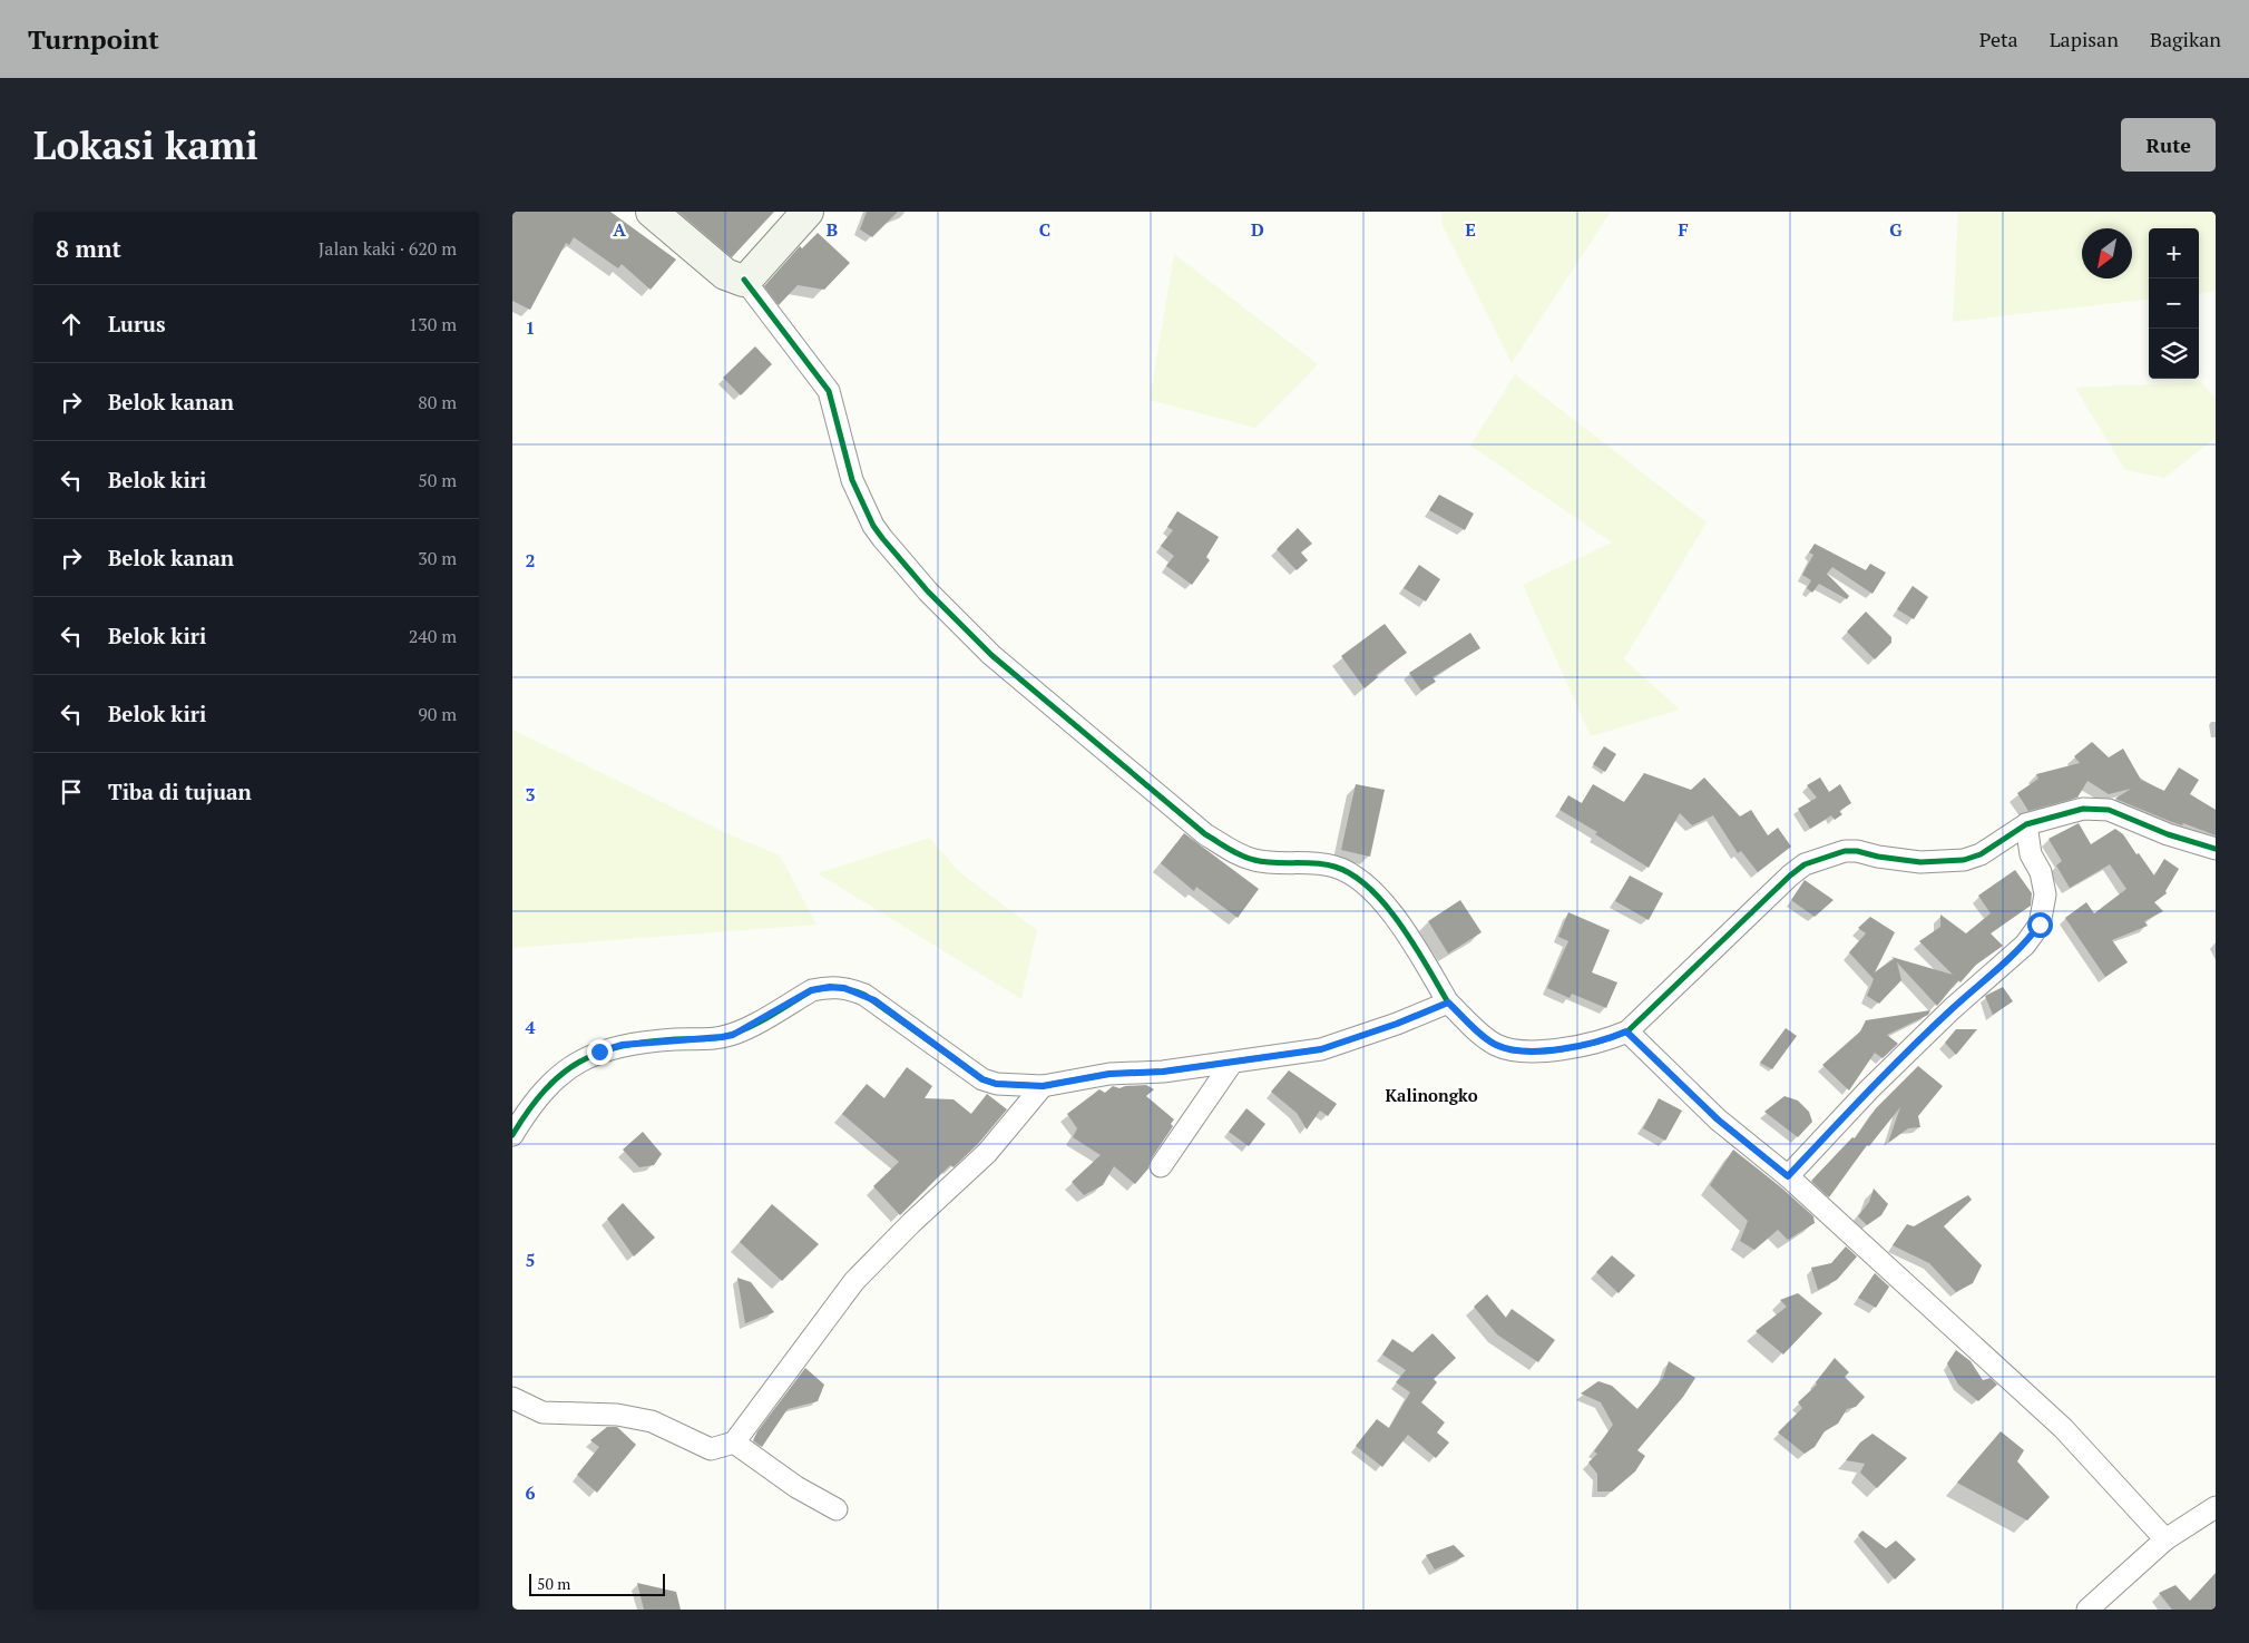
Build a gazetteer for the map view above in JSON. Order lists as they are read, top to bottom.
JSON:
{
  "districts": ["Kalinongko"],
  "scale_bar": "50 m",
  "north": "bottom left",
  "page": {
    "header": "Turnpoint",
    "nav": ["Peta", "Lapisan", "Bagikan"],
    "buttons": "Rute",
    "title": "Lokasi kami",
    "heading": ["8 mnt", "Jalan kaki · 620 m"],
    "map_buttons": ["+", "−"],
    "list": [
      ["Lurus", "130 m"],
      ["Belok kanan", "80 m"],
      ["Belok kiri", "50 m"],
      ["Belok kanan", "30 m"],
      ["Belok kiri", "240 m"],
      ["Belok kiri", "90 m"],
      "Tiba di tujuan"
    ],
    "scale": "50 m"
  },
  "grid": {
    "columns": [
      "A",
      "B",
      "C",
      "D",
      "E",
      "F",
      "G"
    ],
    "rows": [
      "1",
      "2",
      "3",
      "4",
      "5",
      "6"
    ]
  }
}
